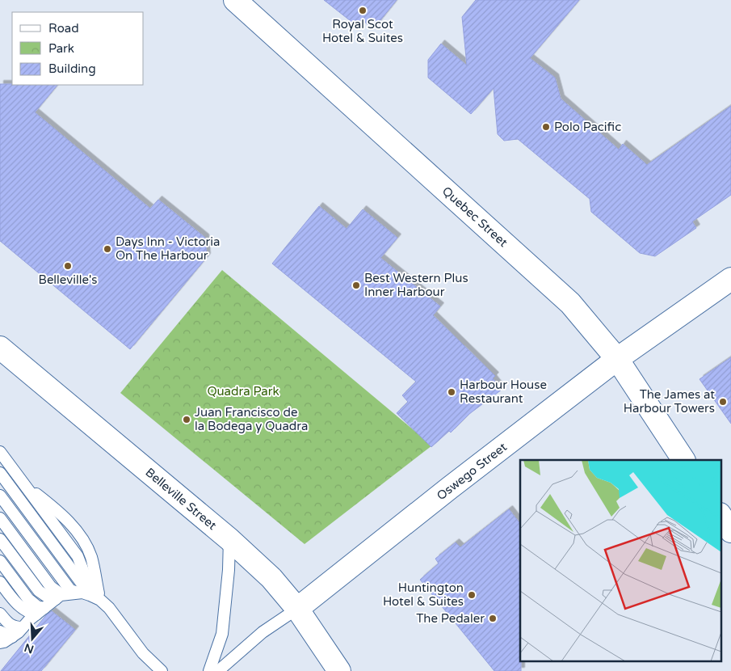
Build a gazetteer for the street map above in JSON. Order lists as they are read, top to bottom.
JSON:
{
  "streets": {
    "street": ["Quebec Street", "Oswego Street", "Belleville Street"]
  },
  "crossings": [
    ["Quebec Street", "Oswego Street"],
    ["Oswego Street", "Belleville Street"]
  ],
  "parks": ["Quadra Park"],
  "places": [
    "Royal Scot Hotel & Suites",
    "Polo Pacific",
    "Days Inn - Victoria On The Harbour",
    "Belleville's",
    "Best Western Plus Inner Harbour",
    "Harbour House Restaurant",
    "The James at Harbour Towers",
    "Juan Francisco de la Bodega y Quadra",
    "Huntington Hotel & Suites",
    "The Pedaler"
  ],
  "legend": ["Road", "Park", "Building"],
  "north": "bottom"
}
